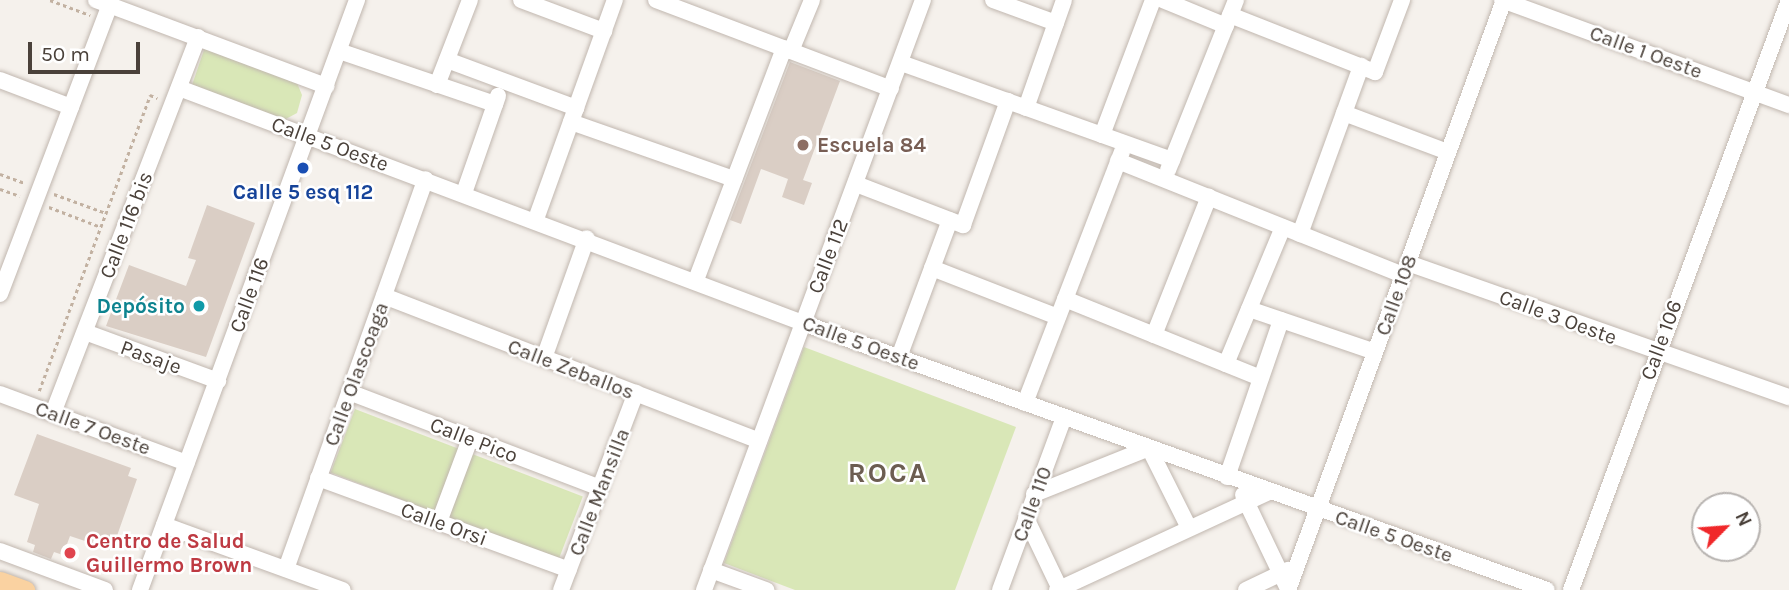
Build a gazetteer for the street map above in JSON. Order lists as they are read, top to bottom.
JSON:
{
  "streets": {
    "street": [
      "Calle 1 Oeste",
      "Calle 5 Oeste",
      "Calle 116 bis",
      "Calle 112",
      "Calle 116",
      "Calle 108",
      "Calle 3 Oeste",
      "Calle 106",
      "Pasaje",
      "Calle Zeballos",
      "Calle Olascoaga",
      "Calle 7 Oeste",
      "Calle Pico",
      "Calle Mansilla",
      "Calle 110",
      "Calle Orsi"
    ]
  },
  "crossings": [
    ["Calle 1 Oeste", "Calle 108"],
    ["Calle 1 Oeste", "Calle 106"],
    ["Calle 5 Oeste", "Calle 116 bis"],
    ["Calle 5 Oeste", "Calle 112"],
    ["Calle 5 Oeste", "Calle 116"],
    ["Calle 5 Oeste", "Calle 108"],
    ["Calle 5 Oeste", "Calle Olascoaga"],
    ["Calle 5 Oeste", "Calle 110"],
    ["Calle 116 bis", "Pasaje"],
    ["Calle 116 bis", "Calle 7 Oeste"],
    ["Calle 112", "Calle Zeballos"],
    ["Calle 116", "Pasaje"],
    ["Calle 116", "Calle 7 Oeste"],
    ["Calle 108", "Calle 3 Oeste"],
    ["Calle 3 Oeste", "Calle 106"],
    ["Calle Zeballos", "Calle Olascoaga"],
    ["Calle Zeballos", "Calle Mansilla"],
    ["Calle Olascoaga", "Calle Pico"],
    ["Calle Olascoaga", "Calle Orsi"],
    ["Calle Pico", "Calle Mansilla"],
    ["Calle Mansilla", "Calle Orsi"]
  ],
  "districts": ["ROCA"],
  "places": [
    "Escuela 84",
    "Calle 5 esq 112",
    "Depósito",
    "Centro de Salud Guillermo Brown"
  ],
  "scale_bar": "50 m",
  "north": "top right"
}
